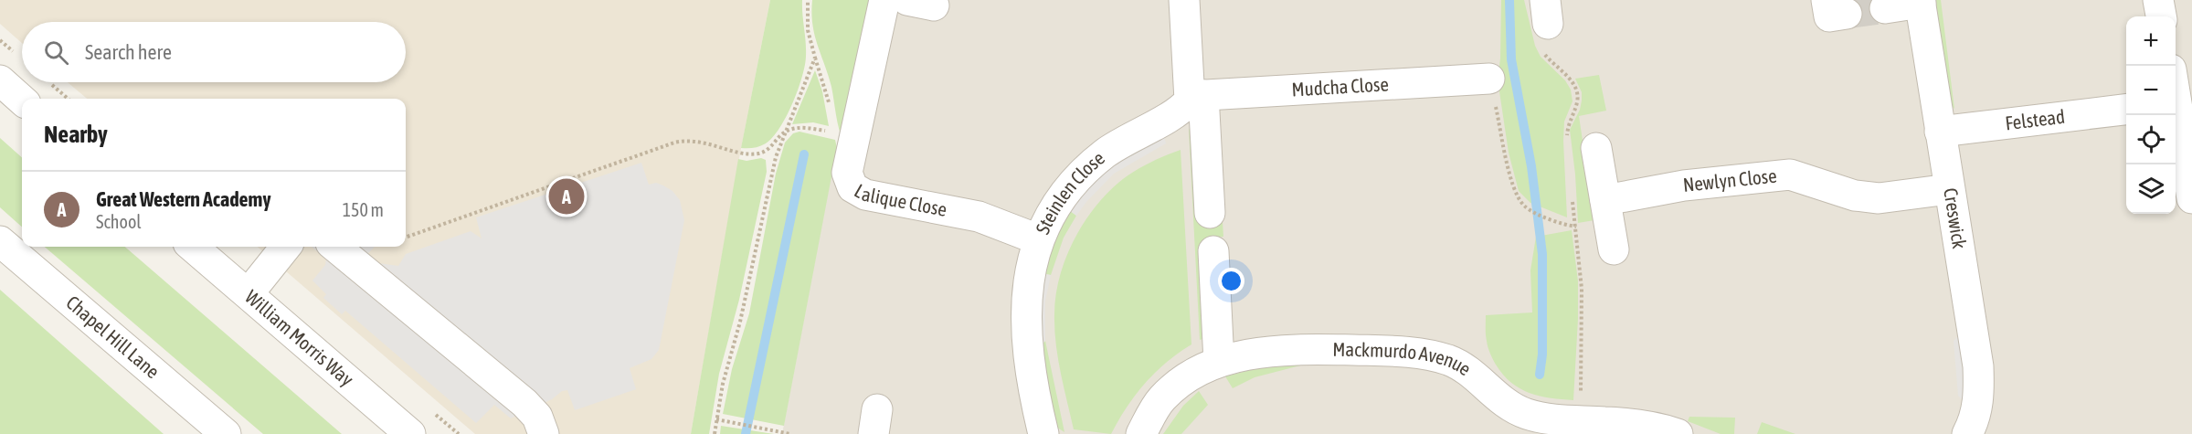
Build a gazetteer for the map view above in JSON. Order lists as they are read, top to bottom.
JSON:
{
  "streets": {
    "street": [
      "Mudcha Close",
      "Felstead",
      "Newlyn Close",
      "Steinlen Close",
      "Lalique Close",
      "Creswick",
      "Chapel Hill Lane",
      "William Morris Way",
      "Mackmurdo Avenue"
    ]
  },
  "crossings": [
    ["Mudcha Close", "Steinlen Close"],
    ["Felstead", "Creswick"],
    ["Newlyn Close", "Creswick"],
    ["Steinlen Close", "Lalique Close"]
  ],
  "page": {
    "map_buttons": ["+", "−"],
    "search": "Search here",
    "heading": "Nearby",
    "list": [
      {
        "mark": "A",
        "name": "Great Western Academy",
        "note": "School",
        "value": "150 m"
      }
    ],
    "pins": "A"
  }
}
